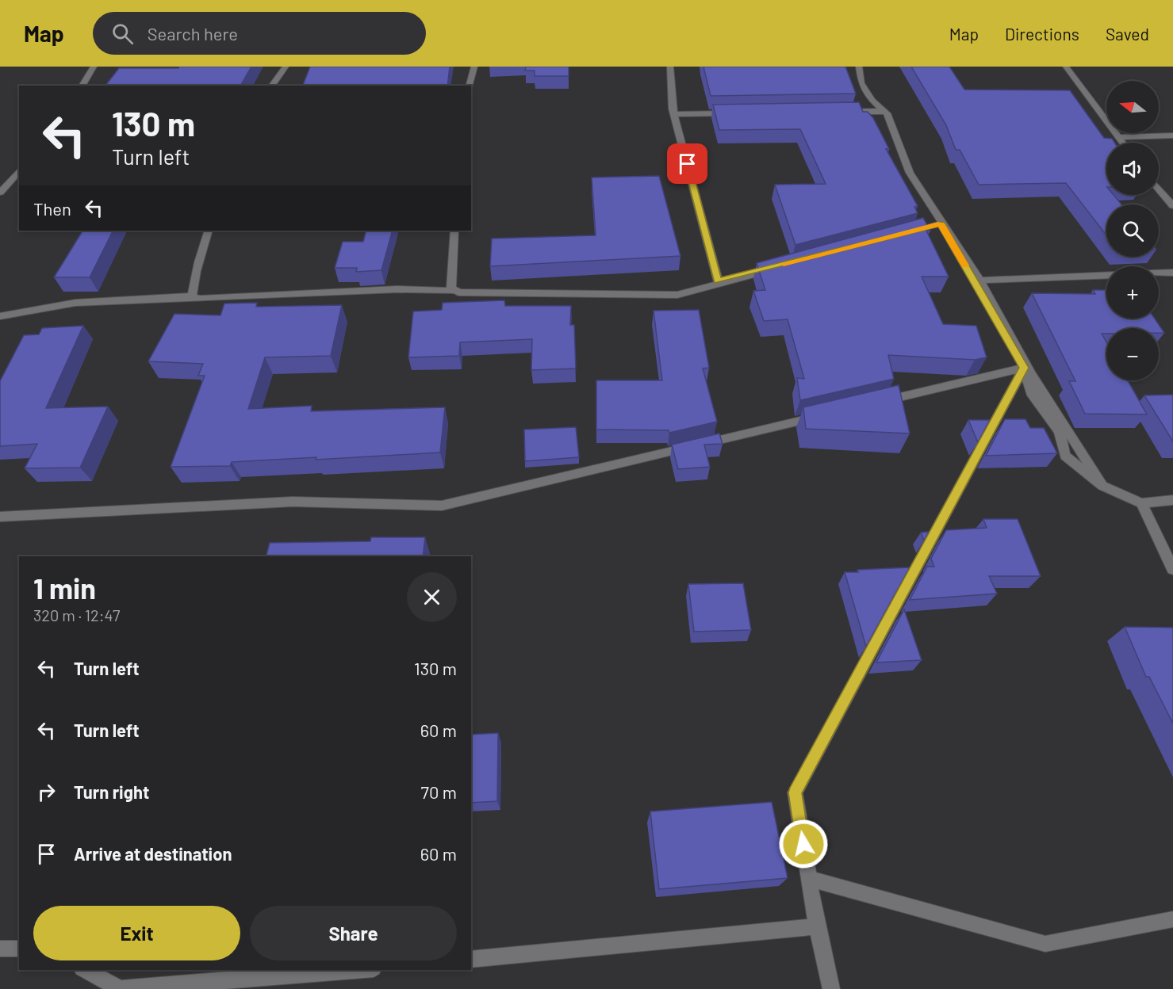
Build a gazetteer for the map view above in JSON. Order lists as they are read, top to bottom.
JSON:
{
  "north": "left",
  "page": {
    "header": "Map",
    "search": "Search here",
    "nav": ["Map", "Directions", "Saved"],
    "map_buttons": ["+", "−"],
    "turn": ["130 m", "Turn left"],
    "then": "Then",
    "heading": ["1 min", "320 m · 12:47"],
    "list": [
      {
        "name": "Turn left",
        "value": "130 m"
      },
      {
        "name": "Turn left",
        "value": "60 m"
      },
      {
        "name": "Turn right",
        "value": "70 m"
      },
      {
        "name": "Arrive at destination",
        "value": "60 m"
      }
    ],
    "buttons": ["Exit", "Share"]
  }
}
